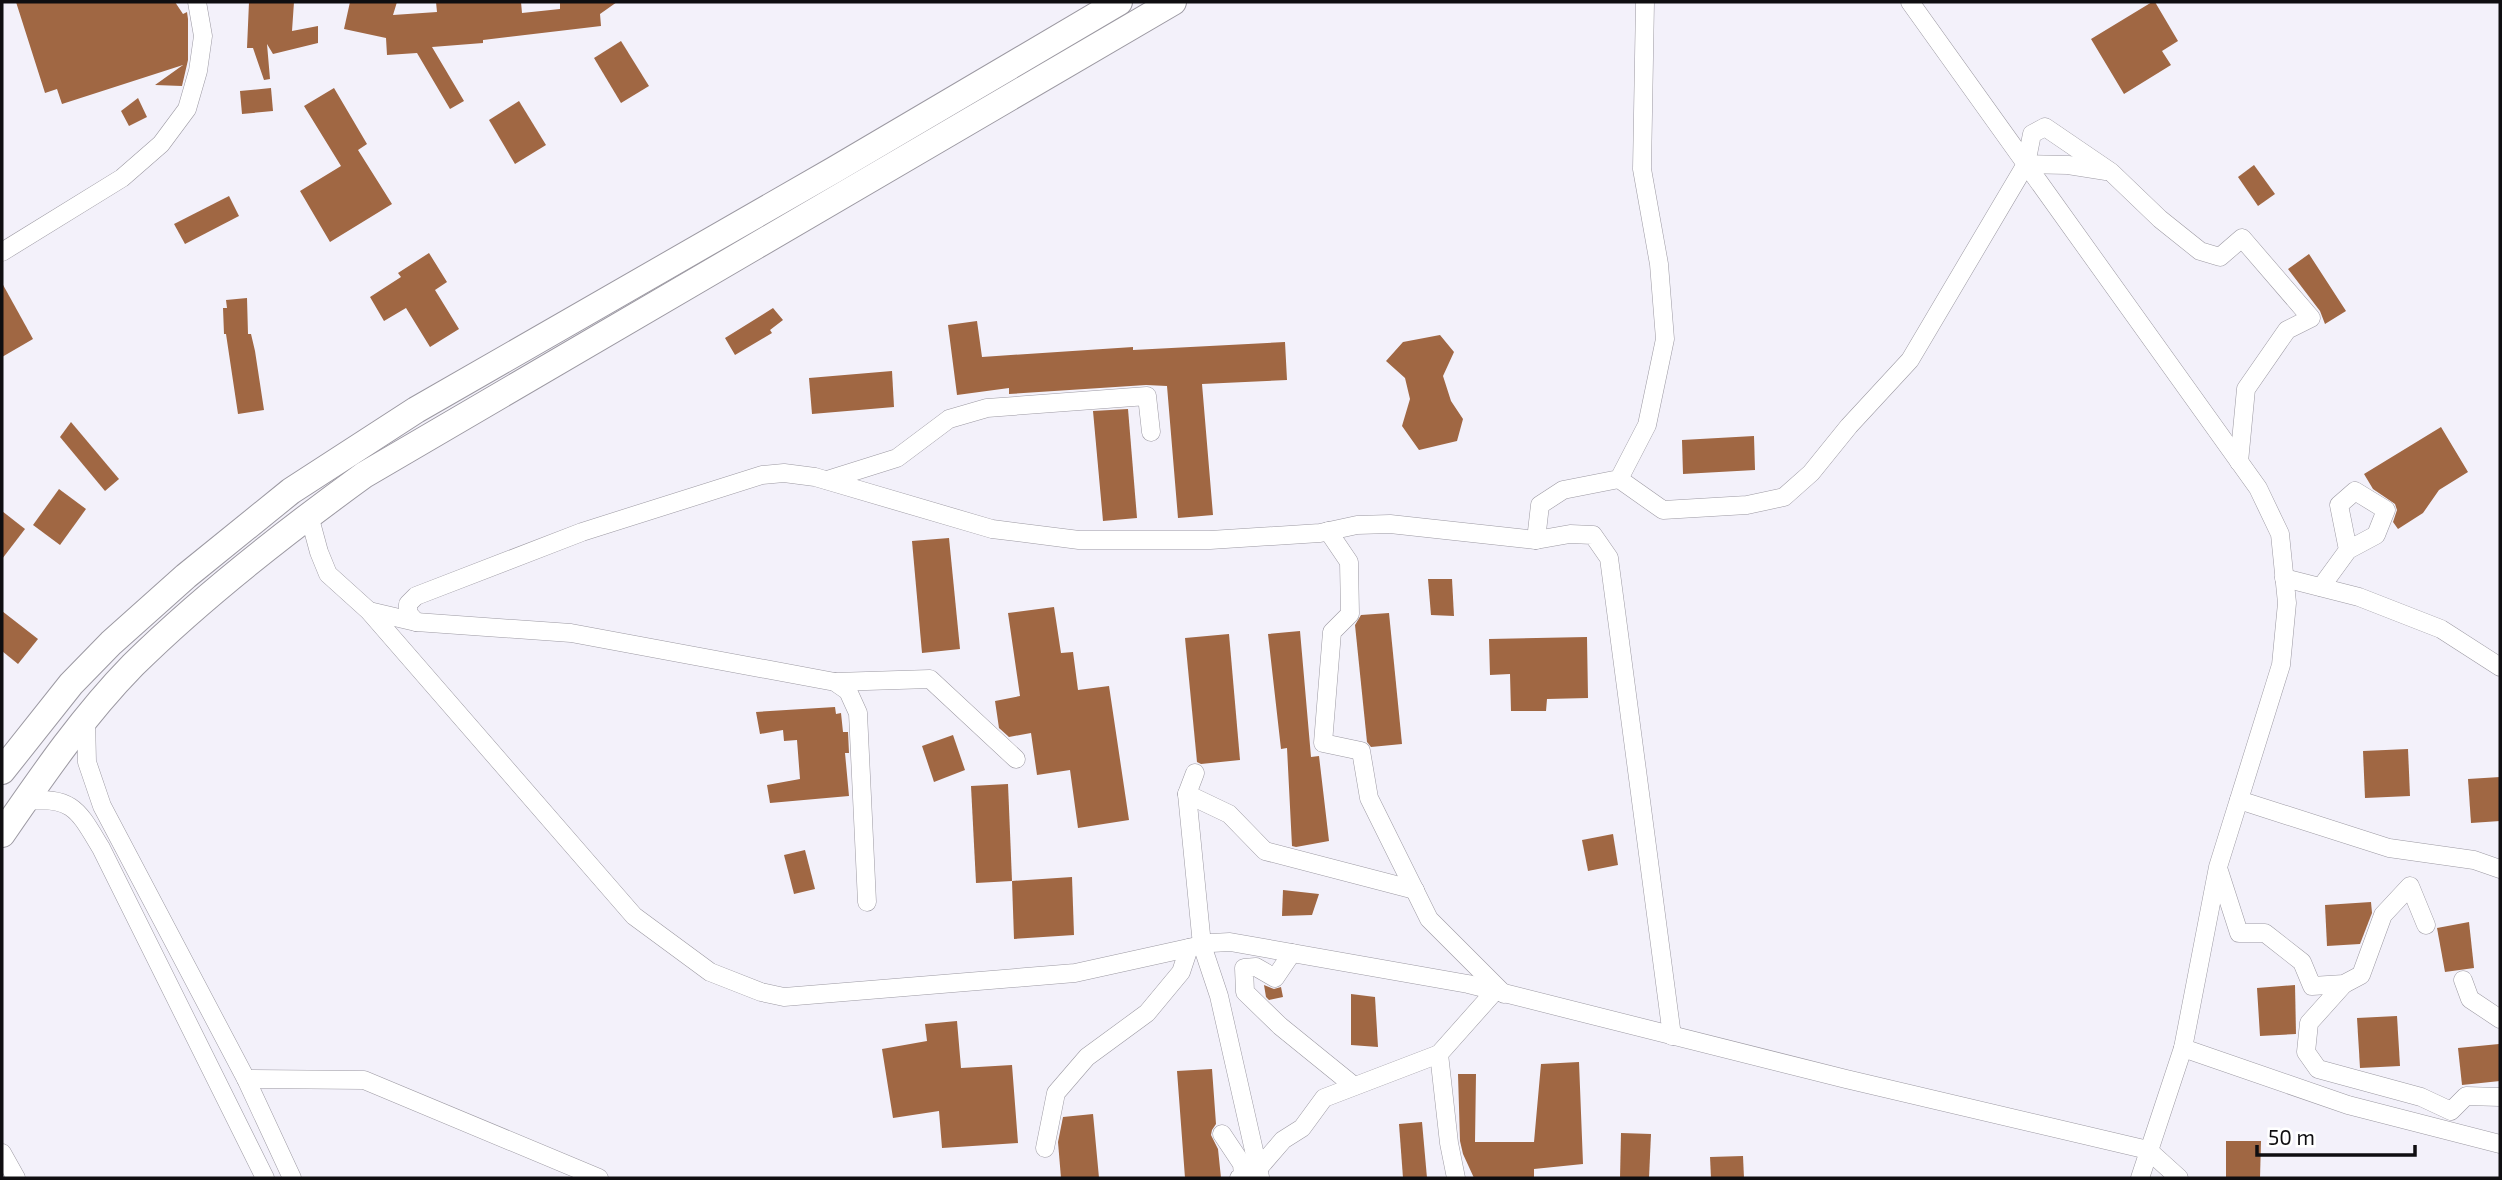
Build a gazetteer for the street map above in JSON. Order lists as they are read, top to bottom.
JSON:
{
  "scale_bar": "50 m"
}
